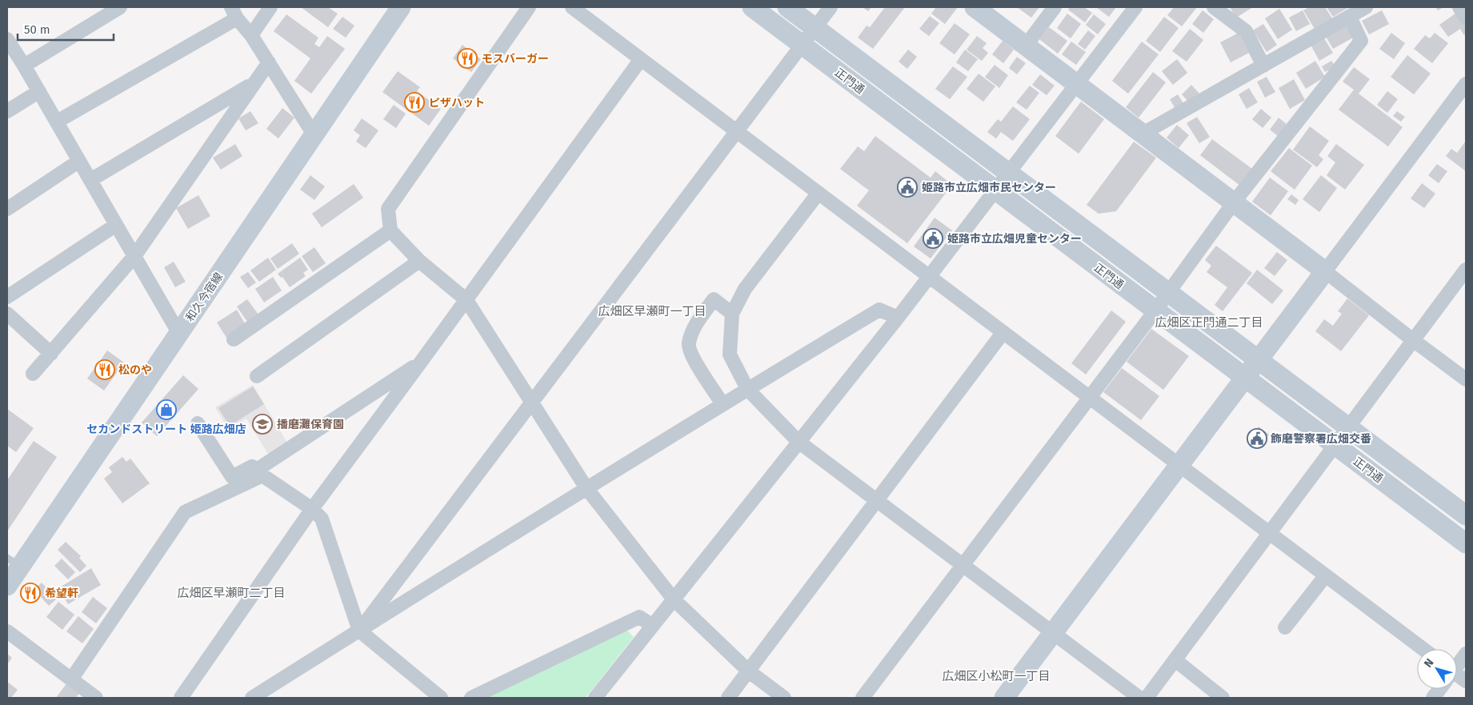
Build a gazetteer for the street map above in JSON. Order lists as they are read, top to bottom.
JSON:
{
  "streets": {
    "street": ["正門通", "和久今宿線"]
  },
  "districts": [
    "広畑区早瀬町一丁目",
    "広畑区正門通二丁目",
    "広畑区早瀬町二丁目",
    "広畑区小松町一丁目"
  ],
  "places": {
    "restaurant": [
      "モスバーガー",
      "ピザハット",
      "松のや",
      "希望軒"
    ],
    "public building": ["姫路市立広畑市民センター", "姫路市立広畑児童センター", "飾磨警察署広畑交番"],
    "shop": ["セカンドストリート 姫路広畑店"],
    "school or university": ["播磨灘保育園"]
  },
  "scale_bar": "50 m",
  "north": "top left"
}
